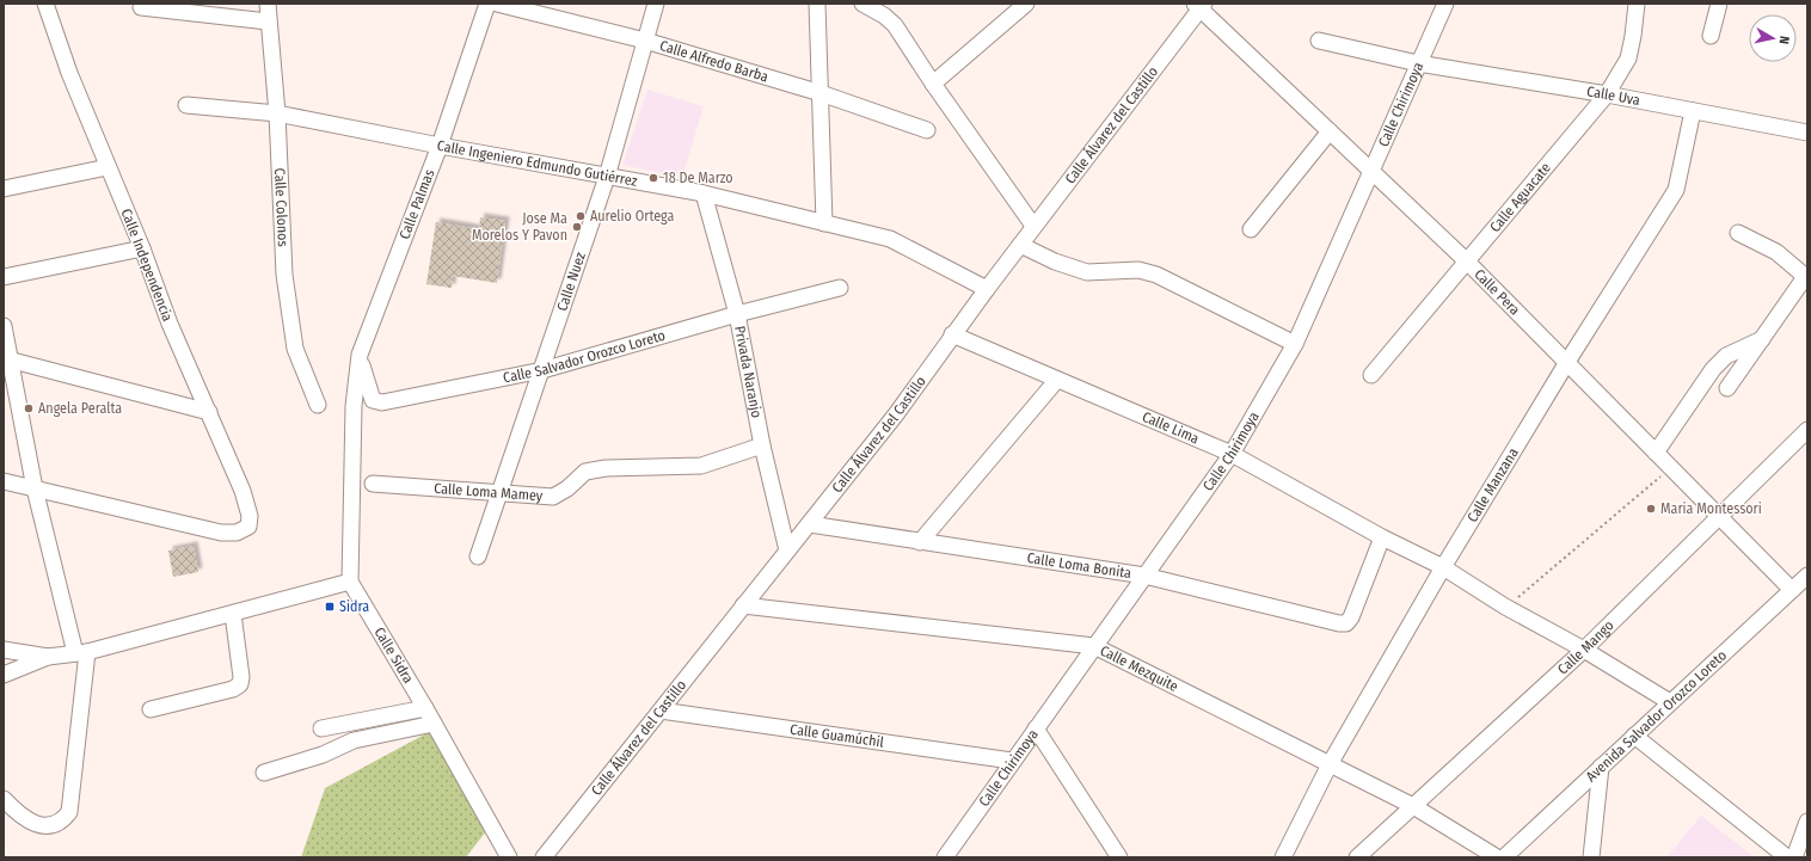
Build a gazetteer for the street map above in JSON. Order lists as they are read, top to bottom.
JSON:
{
  "streets": {
    "street": [
      "Calle Alfredo Barba",
      "Calle Uva",
      "Calle Chirimoya",
      "Calle Álvarez del Castillo",
      "Calle Ingeniero Edmundo Gutiérrez",
      "Calle Aguacate",
      "Calle Palmas",
      "Calle Colonos",
      "Calle Independencia",
      "Calle Nuez",
      "Calle Pera",
      "Calle Salvador Orozco Loreto",
      "Privada Naranjo",
      "Calle Lima",
      "Calle Manzana",
      "Calle Loma Mamey",
      "Calle Loma Bonita",
      "Calle Mango",
      "Calle Sidra",
      "Calle Mezquite",
      "Avenida Salvador Orozco Loreto",
      "Calle Guamúchil"
    ]
  },
  "crossings": [
    ["Calle Alfredo Barba", "Calle Nuez"],
    ["Calle Uva", "Calle Chirimoya"],
    ["Calle Uva", "Calle Aguacate"],
    ["Calle Uva", "Calle Manzana"],
    ["Calle Chirimoya", "Calle Pera"],
    ["Calle Chirimoya", "Calle Lima"],
    ["Calle Chirimoya", "Calle Loma Bonita"],
    ["Calle Chirimoya", "Calle Mezquite"],
    ["Calle Chirimoya", "Calle Guamúchil"],
    ["Calle Álvarez del Castillo", "Calle Ingeniero Edmundo Gutiérrez"],
    ["Calle Álvarez del Castillo", "Calle Pera"],
    ["Calle Álvarez del Castillo", "Privada Naranjo"],
    ["Calle Álvarez del Castillo", "Calle Lima"],
    ["Calle Álvarez del Castillo", "Calle Loma Bonita"],
    ["Calle Álvarez del Castillo", "Calle Mezquite"],
    ["Calle Álvarez del Castillo", "Calle Guamúchil"],
    ["Calle Ingeniero Edmundo Gutiérrez", "Calle Palmas"],
    ["Calle Ingeniero Edmundo Gutiérrez", "Calle Colonos"],
    ["Calle Ingeniero Edmundo Gutiérrez", "Calle Nuez"],
    ["Calle Ingeniero Edmundo Gutiérrez", "Privada Naranjo"],
    ["Calle Aguacate", "Calle Pera"],
    ["Calle Palmas", "Calle Salvador Orozco Loreto"],
    ["Calle Palmas", "Calle Sidra"],
    ["Calle Nuez", "Calle Salvador Orozco Loreto"],
    ["Calle Nuez", "Calle Loma Mamey"],
    ["Calle Pera", "Calle Manzana"],
    ["Calle Pera", "Calle Mango"],
    ["Calle Pera", "Avenida Salvador Orozco Loreto"],
    ["Calle Salvador Orozco Loreto", "Privada Naranjo"],
    ["Privada Naranjo", "Calle Loma Mamey"],
    ["Calle Lima", "Calle Manzana"],
    ["Calle Lima", "Calle Loma Bonita"],
    ["Calle Lima", "Calle Mango"],
    ["Calle Lima", "Avenida Salvador Orozco Loreto"],
    ["Calle Manzana", "Calle Mezquite"],
    ["Calle Mango", "Calle Mezquite"]
  ],
  "places": {
    "other": [
      "18 De Marzo",
      "Aurelio Ortega",
      "Jose Ma Morelos Y Pavon",
      "Angela Peralta",
      "Maria Montessori"
    ],
    "transit": ["Sidra"]
  },
  "north": "right"
}
